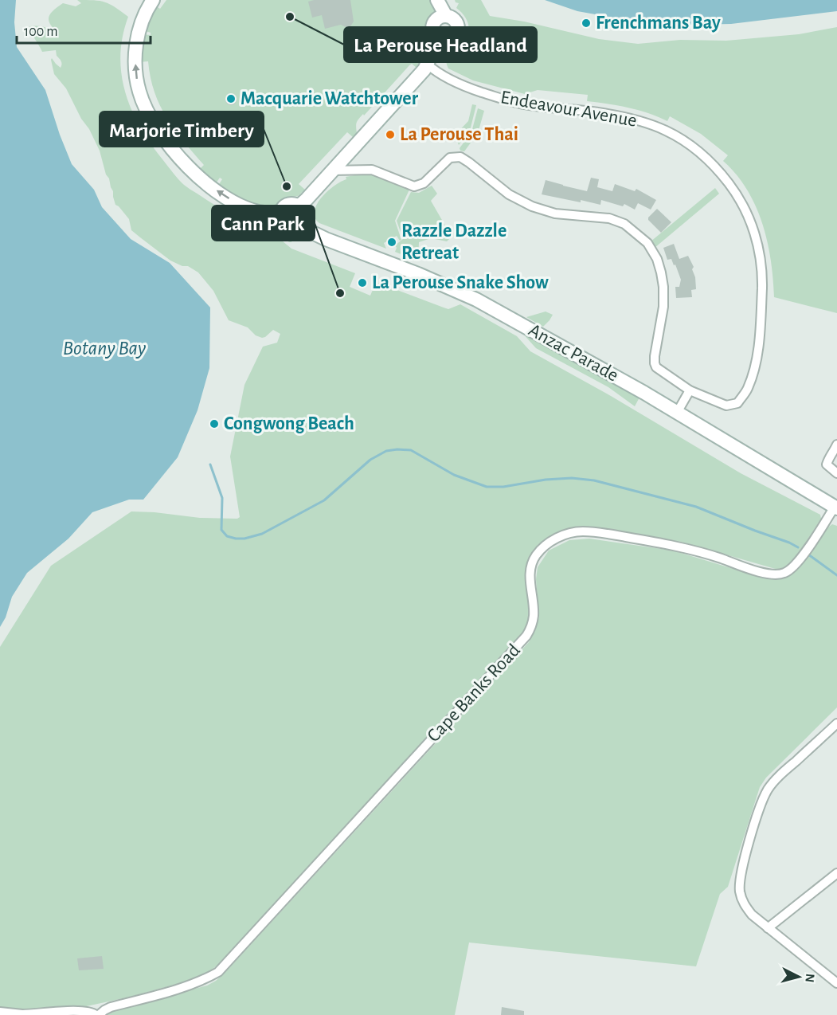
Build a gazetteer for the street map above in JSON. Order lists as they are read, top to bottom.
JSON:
{
  "streets": {
    "main road": ["Anzac Parade"],
    "street": ["Endeavour Avenue", "Cape Banks Road"]
  },
  "crossings": [
    ["Anzac Parade", "Cape Banks Road"]
  ],
  "water": ["Botany Bay"],
  "places": [
    "La Perouse Headland",
    "Frenchmans Bay",
    "Macquarie Watchtower",
    "La Perouse Thai",
    "Marjorie Timbery",
    "Razzle Dazzle Retreat",
    "La Perouse Snake Show",
    "Cann Park",
    "Congwong Beach"
  ],
  "scale_bar": "100 m",
  "north": "right"
}
